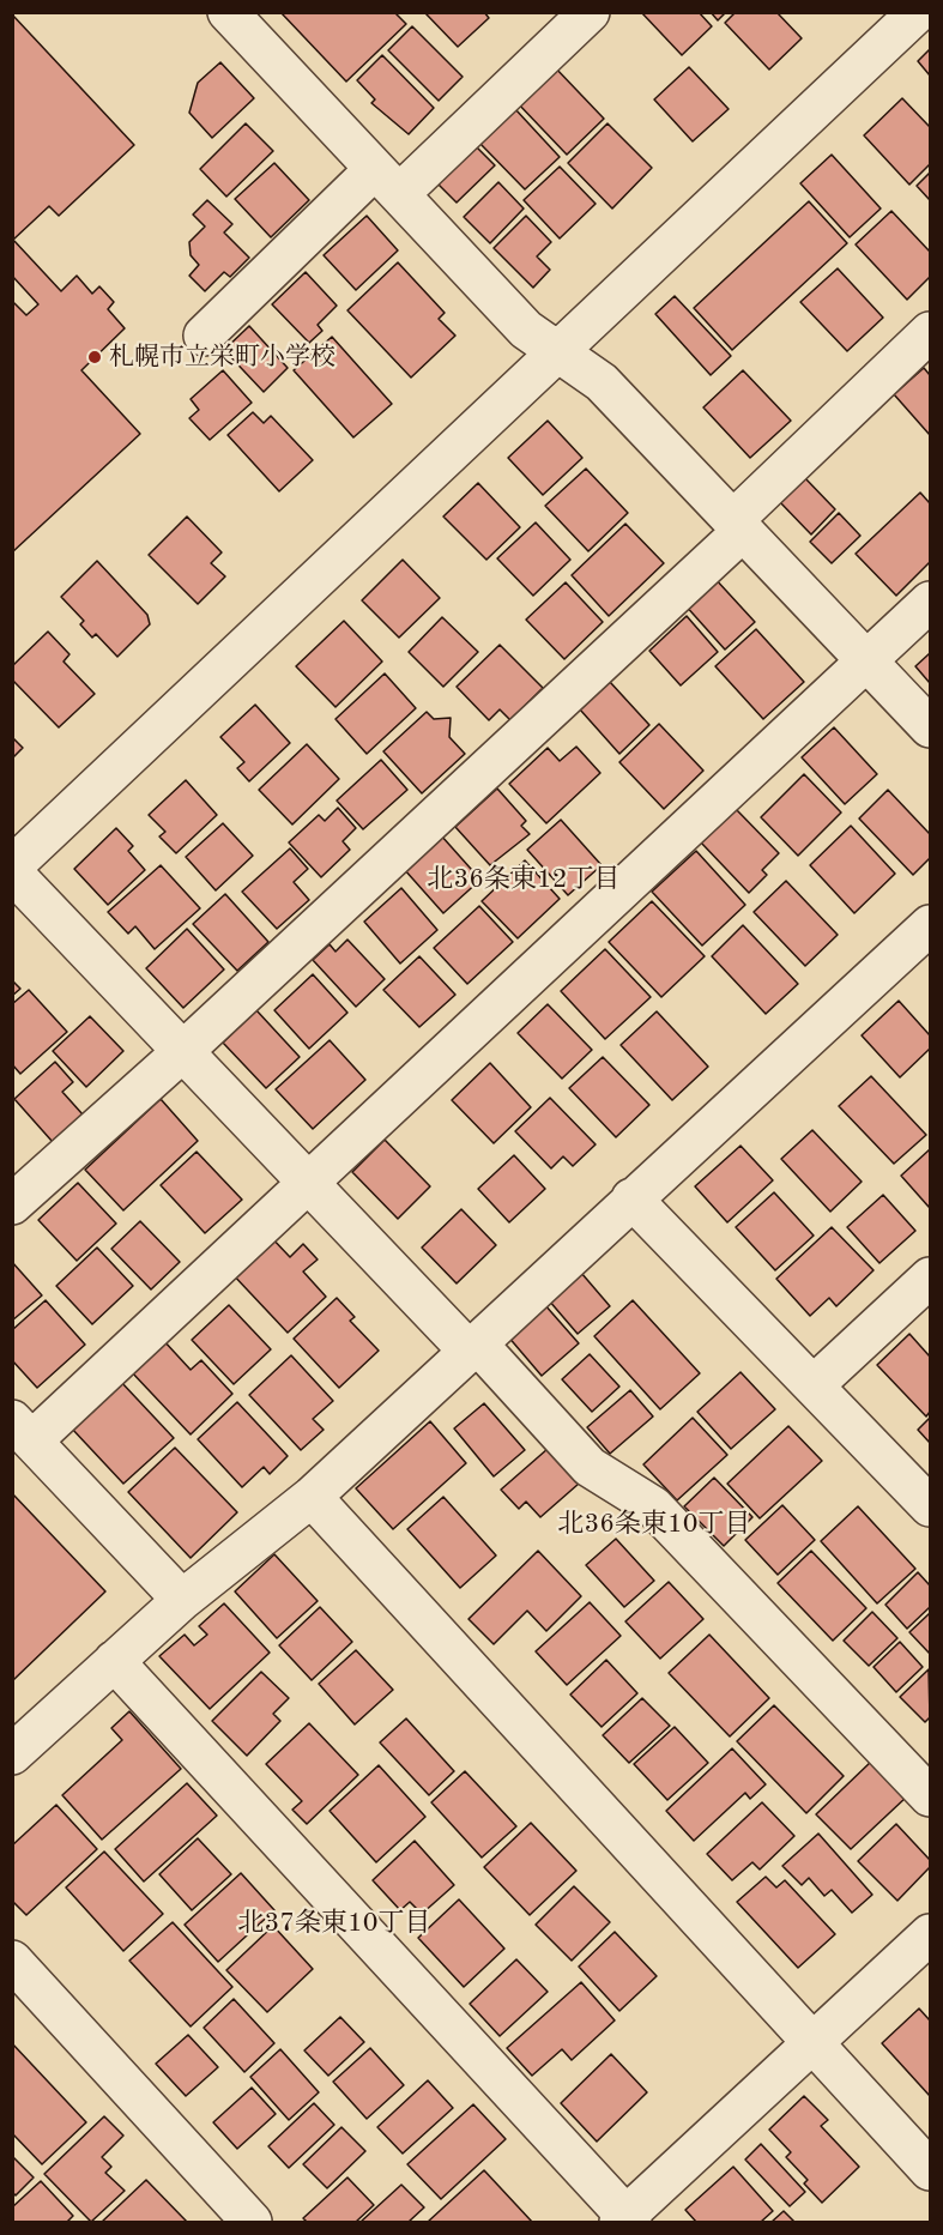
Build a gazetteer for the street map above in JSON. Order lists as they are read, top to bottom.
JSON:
{
  "districts": ["北36条東12丁目", "北36条東10丁目", "北37条東10丁目"],
  "places": ["札幌市立栄町小学校"]
}
